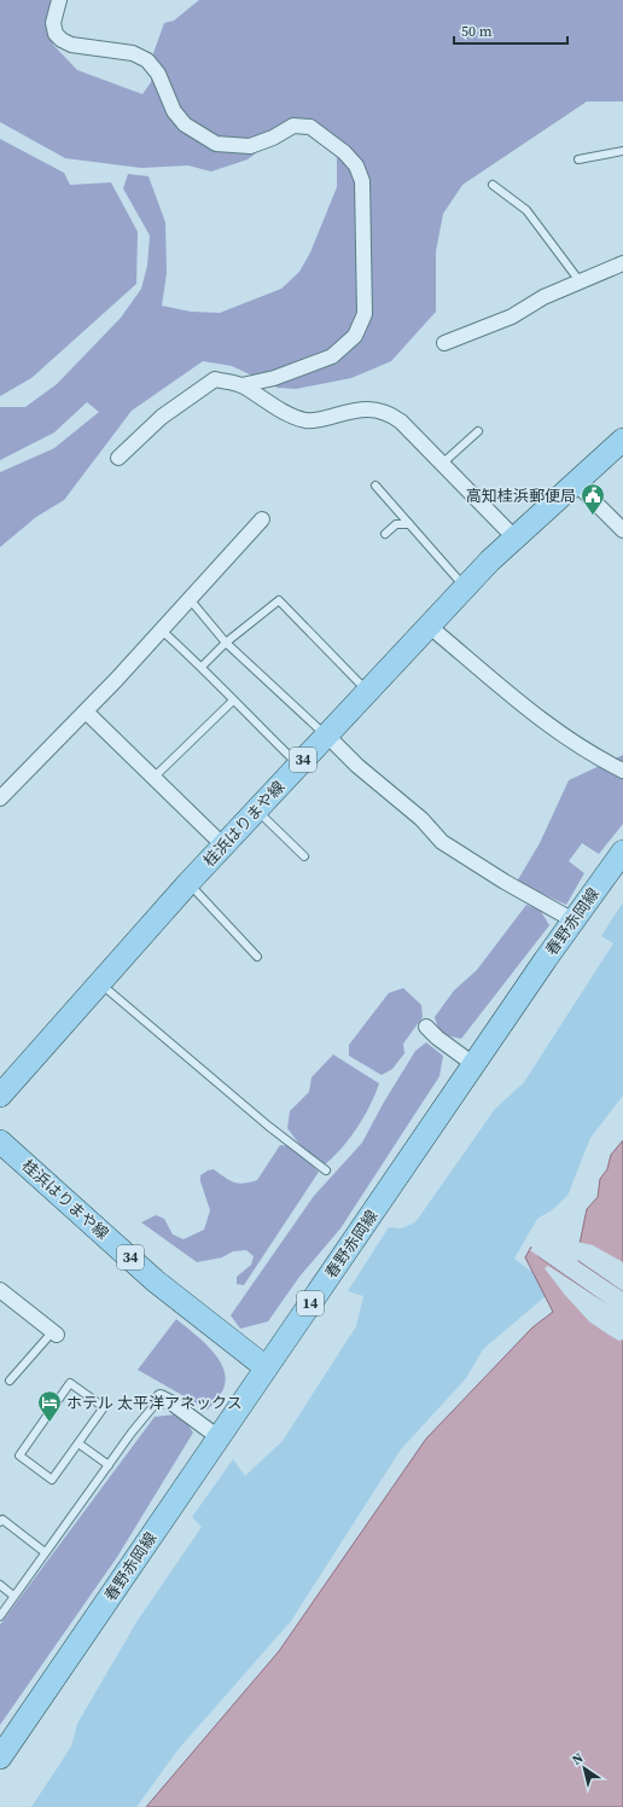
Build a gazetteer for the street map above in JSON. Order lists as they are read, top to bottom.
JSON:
{
  "streets": {
    "main road": [
      "34",
      "桂浜はりまや線",
      "春野赤岡線",
      "14"
    ]
  },
  "crossings": [
    ["桂浜はりまや線", "春野赤岡線"]
  ],
  "places": {
    "public building": ["高知桂浜郵便局"],
    "hotel": ["ホテル 太平洋アネックス"]
  },
  "scale_bar": "50 m",
  "north": "top left"
}
